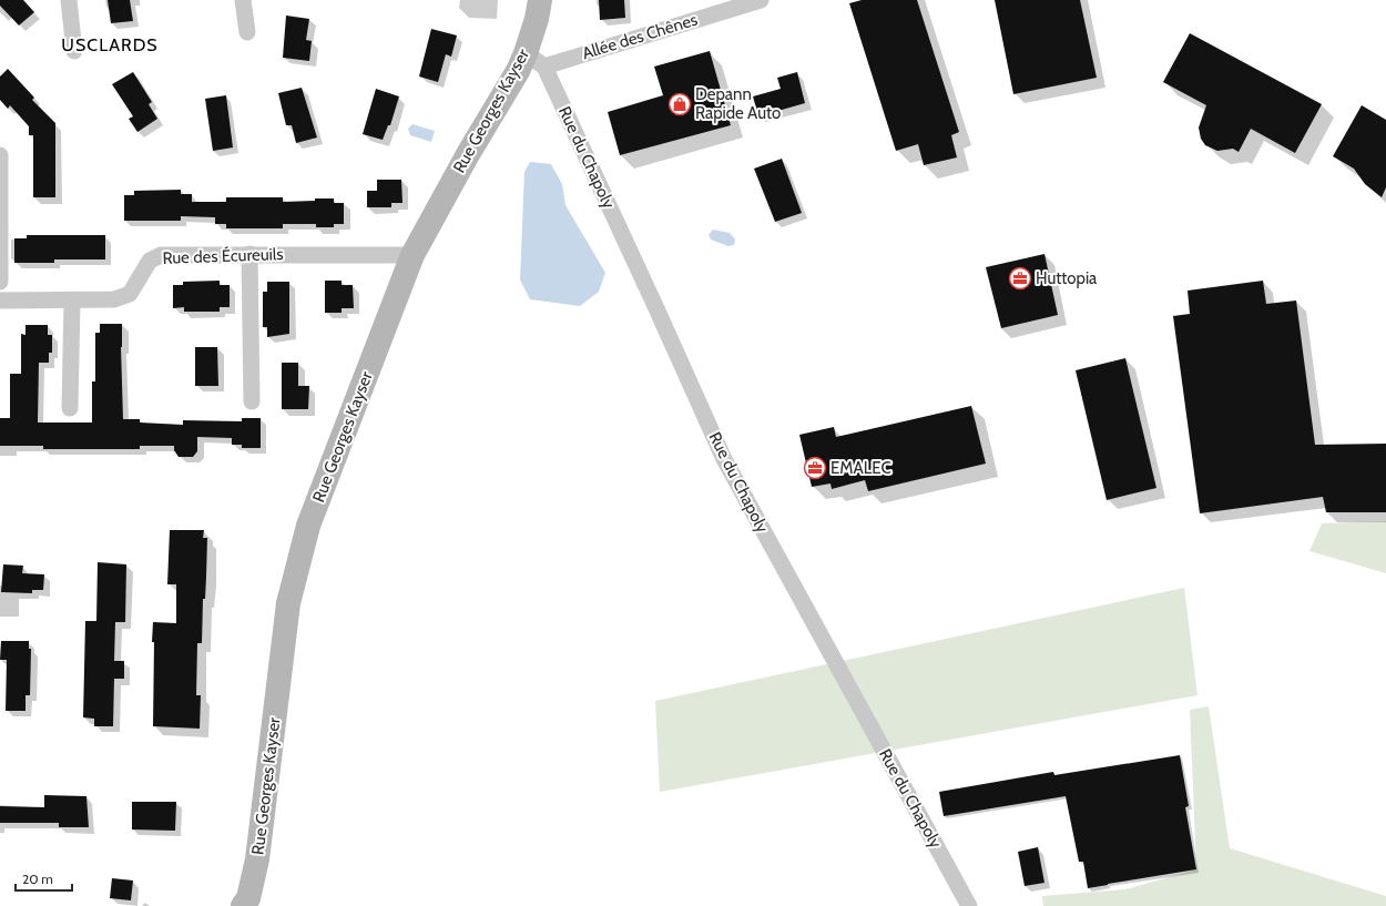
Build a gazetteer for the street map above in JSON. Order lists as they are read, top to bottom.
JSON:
{
  "streets": {
    "street": [
      "Allée des Chênes",
      "Rue Georges Kayser",
      "Rue du Chapoly",
      "Rue des Écureuils"
    ]
  },
  "crossings": [
    ["Allée des Chênes", "Rue Georges Kayser"],
    ["Allée des Chênes", "Rue du Chapoly"],
    ["Rue Georges Kayser", "Rue du Chapoly"],
    ["Rue Georges Kayser", "Rue des Écureuils"]
  ],
  "districts": ["USCLARDS"],
  "places": {
    "shop": ["Depann Rapide Auto"],
    "office": ["Huttopia", "EMALEC"]
  },
  "scale_bar": "20 m"
}
